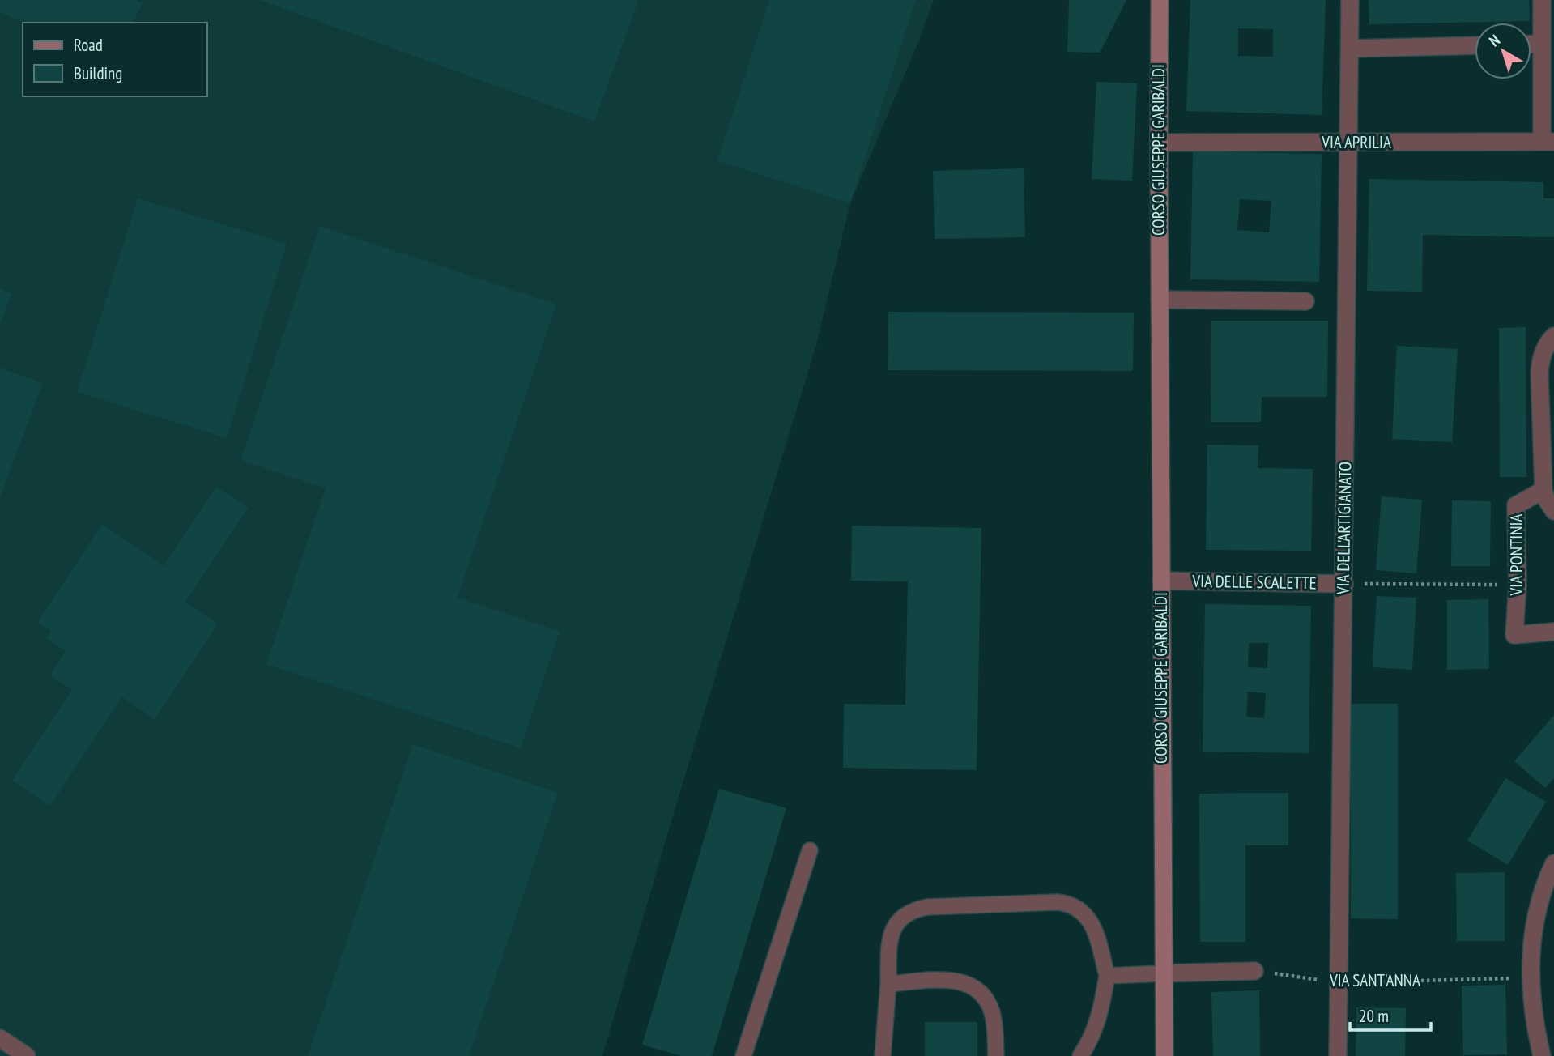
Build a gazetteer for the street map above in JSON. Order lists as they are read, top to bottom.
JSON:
{
  "streets": {
    "main road": ["CORSO GIUSEPPE GARIBALDI"],
    "street": [
      "VIA APRILIA",
      "VIA DELL'ARTIGIANATO",
      "VIA PONTINIA",
      "VIA DELLE SCALETTE"
    ],
    "path": ["VIA SANT'ANNA"]
  },
  "crossings": [
    ["VIA APRILIA", "CORSO GIUSEPPE GARIBALDI"],
    ["VIA APRILIA", "VIA DELL'ARTIGIANATO"],
    ["CORSO GIUSEPPE GARIBALDI", "VIA DELLE SCALETTE"],
    ["VIA DELL'ARTIGIANATO", "VIA DELLE SCALETTE"],
    ["VIA DELL'ARTIGIANATO", "VIA SANT'ANNA"]
  ],
  "legend": ["Road", "Building"],
  "scale_bar": "20 m",
  "north": "top left"
}
